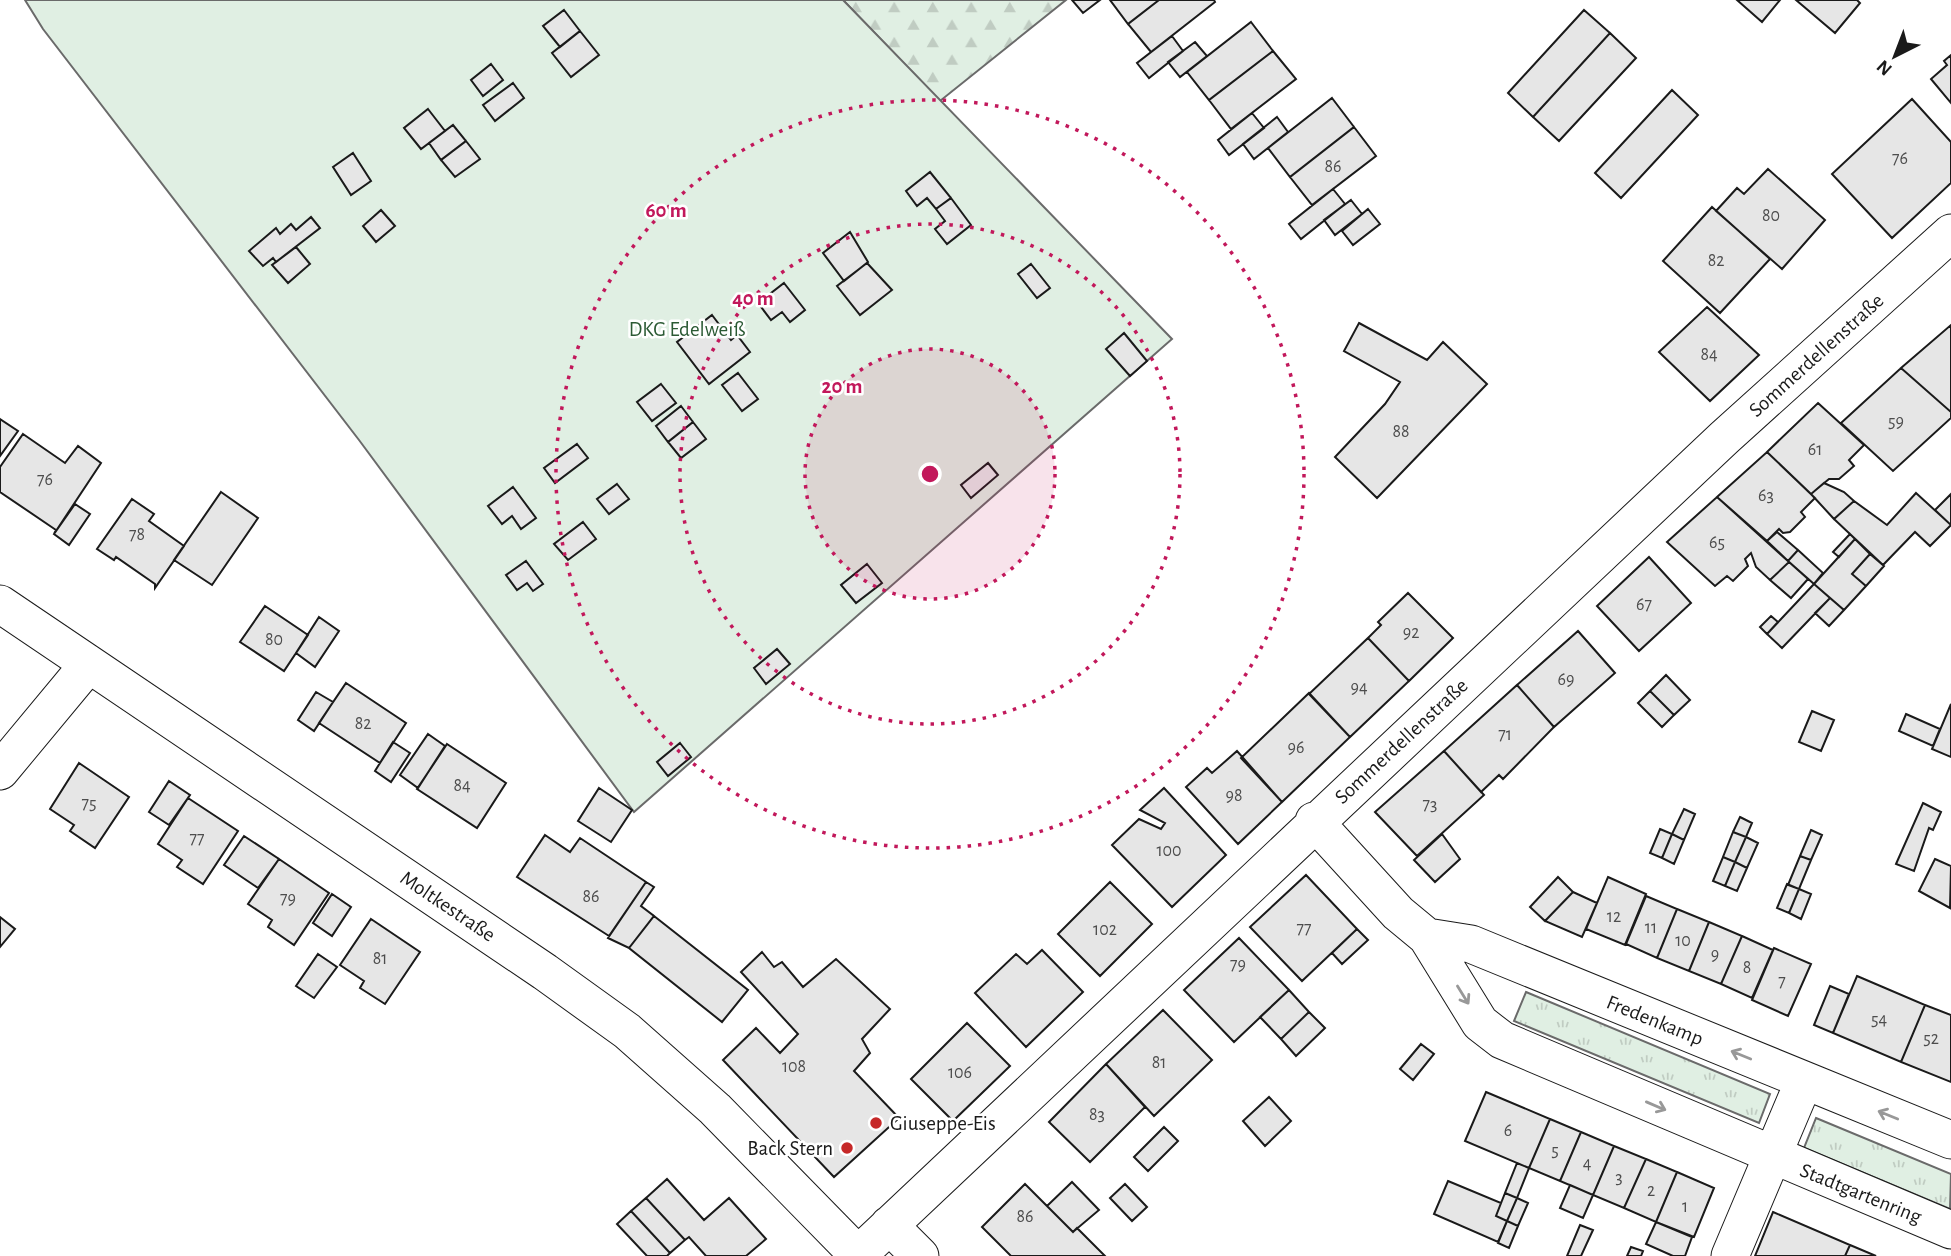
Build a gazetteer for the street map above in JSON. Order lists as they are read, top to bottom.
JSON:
{
  "streets": {
    "street": [
      "Sommerdellenstraße",
      "Moltkestraße",
      "Fredenkamp",
      "Stadtgartenring"
    ]
  },
  "crossings": [
    ["Sommerdellenstraße", "Moltkestraße"]
  ],
  "parks": ["DKG Edelweiß"],
  "places": ["Giuseppe-Eis", "Back Stern"],
  "house_numbers": [
    "76",
    "86",
    "80",
    "82",
    "84",
    "59",
    "88",
    "61",
    "76",
    "63",
    "78",
    "65",
    "67",
    "92",
    "80",
    "69",
    "94",
    "82",
    "71",
    "96",
    "84",
    "98",
    "75",
    "73",
    "77",
    "100",
    "86",
    "79",
    "12",
    "11",
    "77",
    "102",
    "10",
    "9",
    "81",
    "79",
    "8",
    "7",
    "54",
    "52",
    "81",
    "108",
    "106",
    "83",
    "6",
    "5",
    "4",
    "3",
    "2",
    "1",
    "86"
  ],
  "north": "bottom left",
  "rings": ["60 m", "40 m", "20 m"]
}
